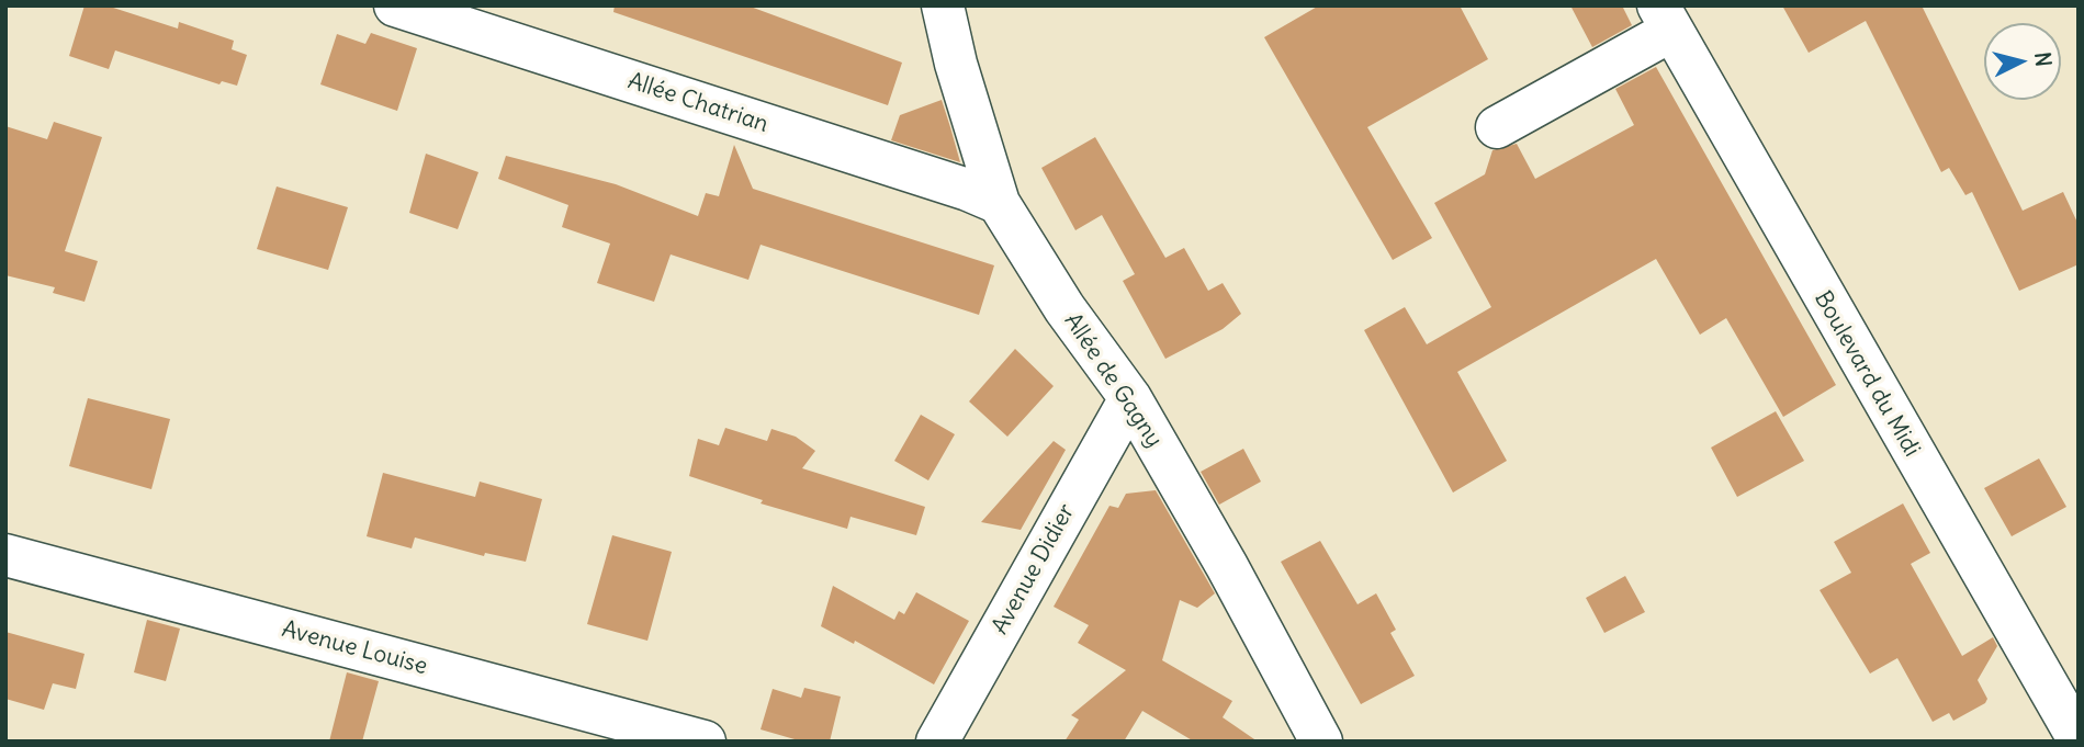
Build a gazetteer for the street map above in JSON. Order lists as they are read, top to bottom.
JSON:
{
  "streets": {
    "street": [
      "Allée Chatrian",
      "Boulevard du Midi",
      "Allée de Gagny",
      "Avenue Didier",
      "Avenue Louise"
    ]
  },
  "crossings": [
    ["Allée Chatrian", "Allée de Gagny"],
    ["Allée de Gagny", "Avenue Didier"]
  ],
  "north": "right"
}
